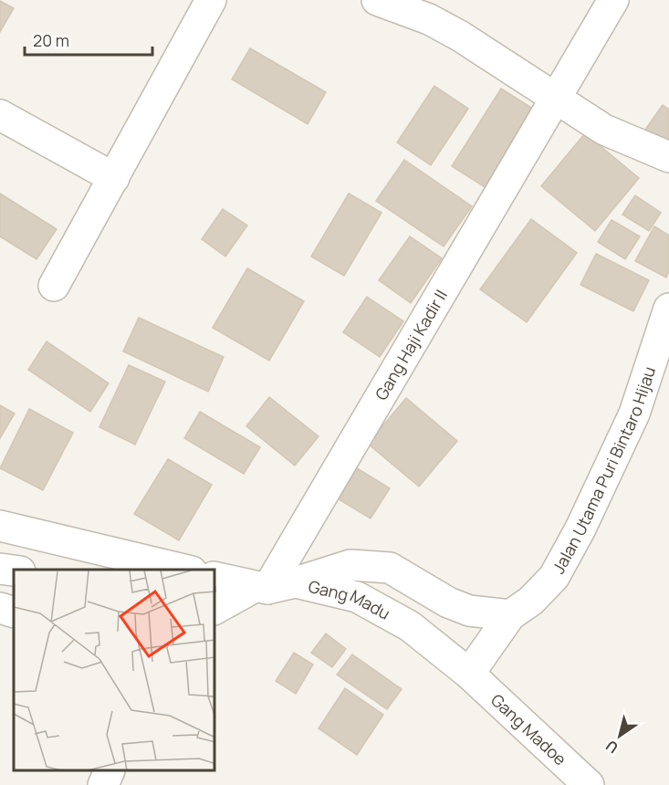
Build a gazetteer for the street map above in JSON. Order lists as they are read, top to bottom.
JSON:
{
  "streets": {
    "street": [
      "Gang Haji Kadir II",
      "Jalan Utama Puri Bintaro Hijau",
      "Gang Madu",
      "Gang Madoe"
    ]
  },
  "crossings": [
    ["Gang Haji Kadir II", "Gang Madu"],
    ["Jalan Utama Puri Bintaro Hijau", "Gang Madu"],
    ["Jalan Utama Puri Bintaro Hijau", "Gang Madoe"],
    ["Gang Madu", "Gang Madoe"]
  ],
  "scale_bar": "20 m",
  "north": "bottom left"
}
